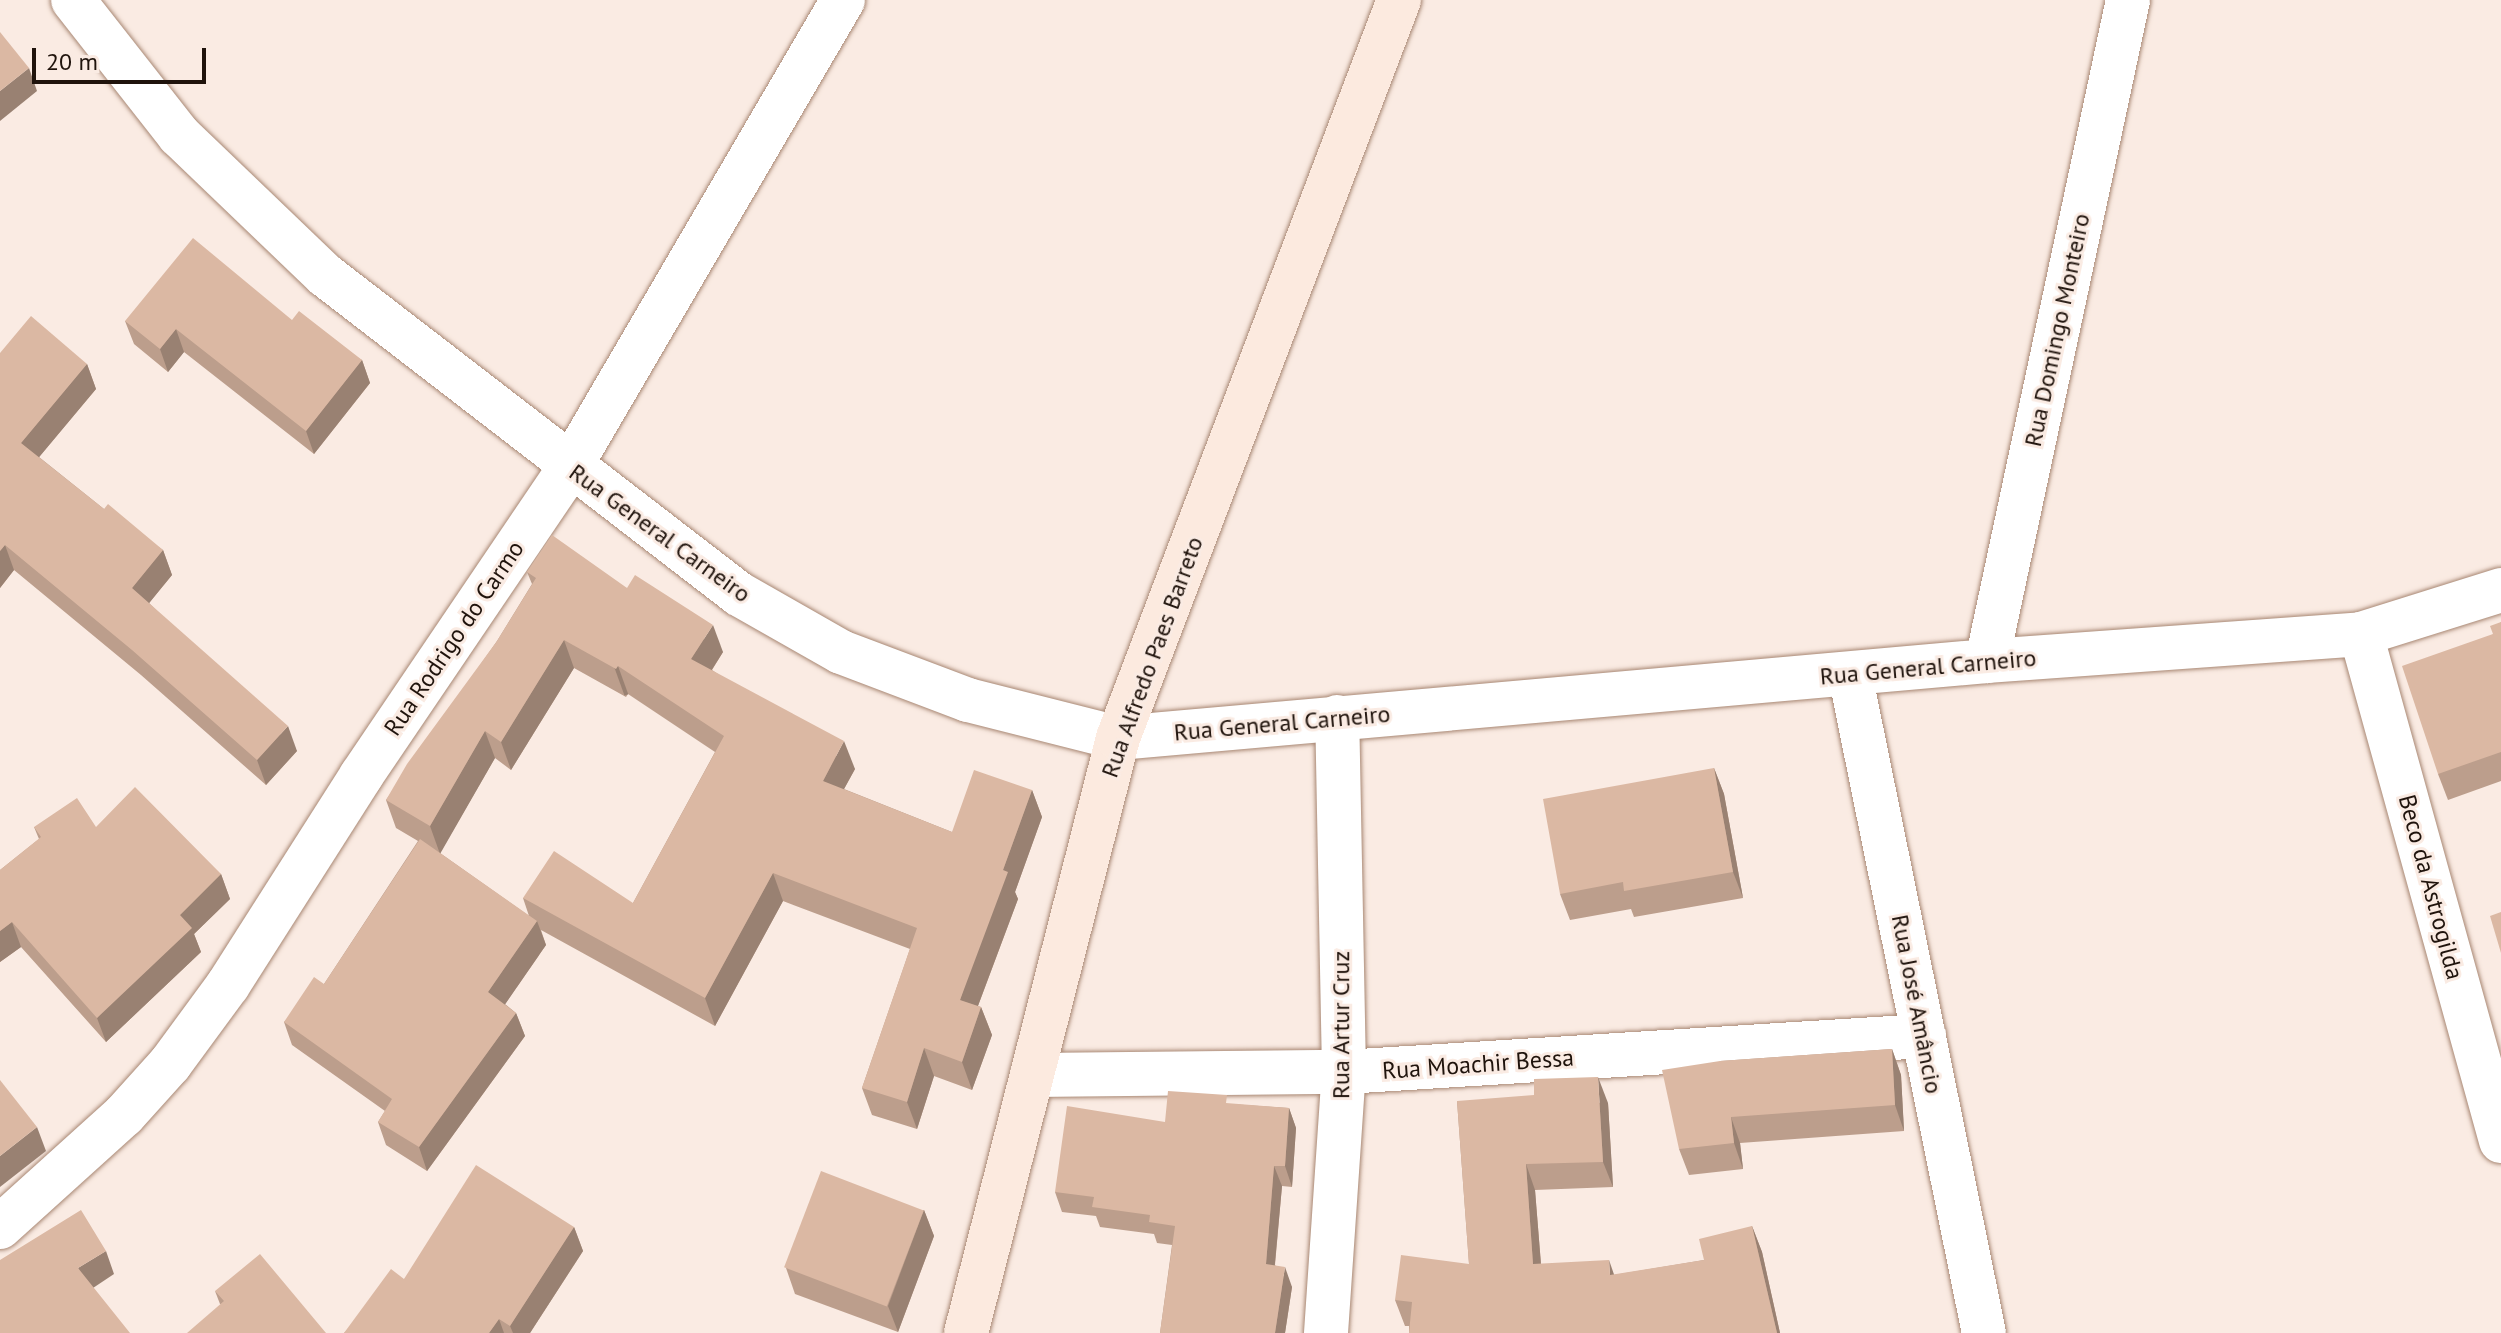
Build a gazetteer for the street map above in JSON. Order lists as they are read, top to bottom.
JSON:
{
  "streets": {
    "street": [
      "Rua Domingo Monteiro",
      "Rua General Carneiro",
      "Rua Rodrigo do Carmo",
      "Rua Alfredo Paes Barreto",
      "Beco da Astrogilda",
      "Rua José Amâncio",
      "Rua Artur Cruz",
      "Rua Moachir Bessa"
    ]
  },
  "crossings": [
    ["Rua Domingo Monteiro", "Rua General Carneiro"],
    ["Rua General Carneiro", "Rua Rodrigo do Carmo"],
    ["Rua General Carneiro", "Rua Alfredo Paes Barreto"],
    ["Rua General Carneiro", "Beco da Astrogilda"],
    ["Rua General Carneiro", "Rua José Amâncio"],
    ["Rua General Carneiro", "Rua Artur Cruz"],
    ["Rua Alfredo Paes Barreto", "Rua Moachir Bessa"],
    ["Rua José Amâncio", "Rua Moachir Bessa"],
    ["Rua Artur Cruz", "Rua Moachir Bessa"]
  ],
  "scale_bar": "20 m"
}
